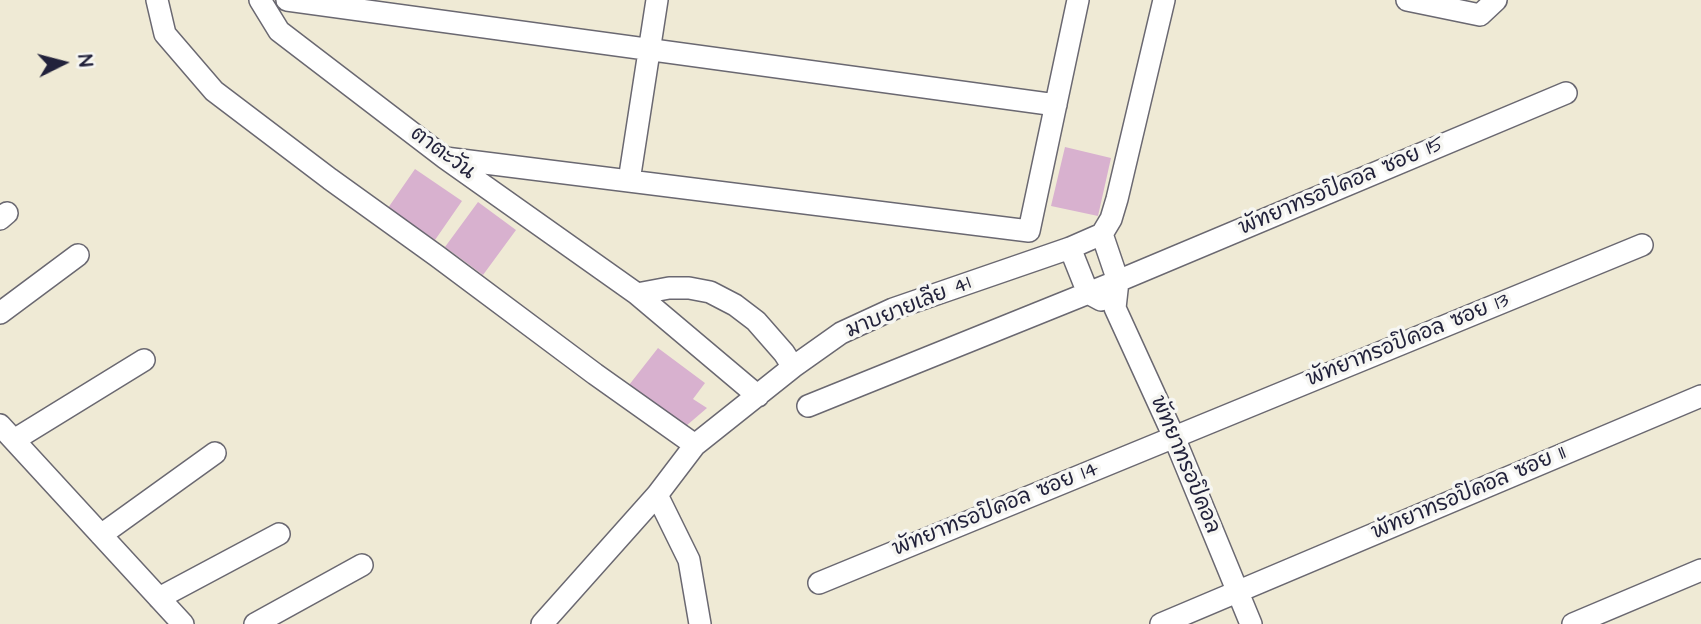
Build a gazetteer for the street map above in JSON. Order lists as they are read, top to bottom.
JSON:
{
  "streets": {
    "street": [
      "ตาตะวัน",
      "พัทยาทรอปิคอล ซอย 15",
      "มาบยายเลีย 41",
      "พัทยาทรอปิคอล ซอย 13",
      "พัทยาทรอปิคอล",
      "พัทยาทรอปิคอล ซอย 11",
      "พัทยาทรอปิคอล ซอย 14"
    ]
  },
  "crossings": [
    ["ตาตะวัน", "มาบยายเลีย 41"],
    ["พัทยาทรอปิคอล ซอย 13", "พัทยาทรอปิคอล"],
    ["พัทยาทรอปิคอล ซอย 13", "พัทยาทรอปิคอล ซอย 14"],
    ["พัทยาทรอปิคอล", "พัทยาทรอปิคอล ซอย 11"],
    ["พัทยาทรอปิคอล", "พัทยาทรอปิคอล ซอย 14"]
  ],
  "north": "right"
}
